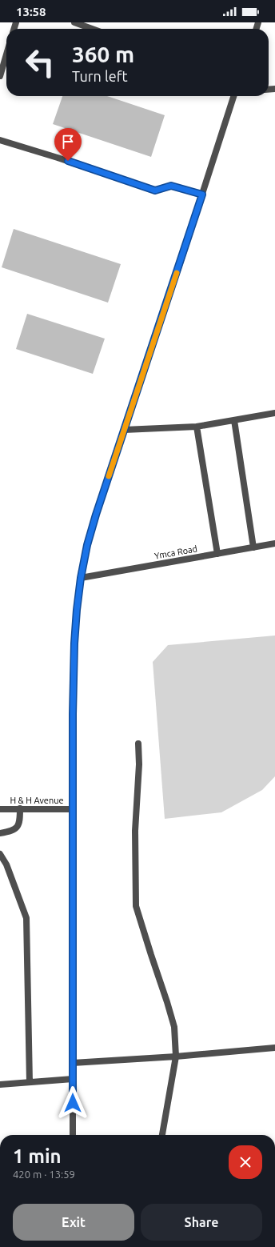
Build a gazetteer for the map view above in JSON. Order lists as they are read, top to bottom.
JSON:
{
  "streets": {
    "street": ["Ymca Road", "H & H Avenue"]
  },
  "page": {
    "status": "13:58",
    "turn": ["360 m", "Turn left"],
    "heading": ["1 min", "420 m · 13:59"],
    "buttons": ["Exit", "Share"]
  }
}
